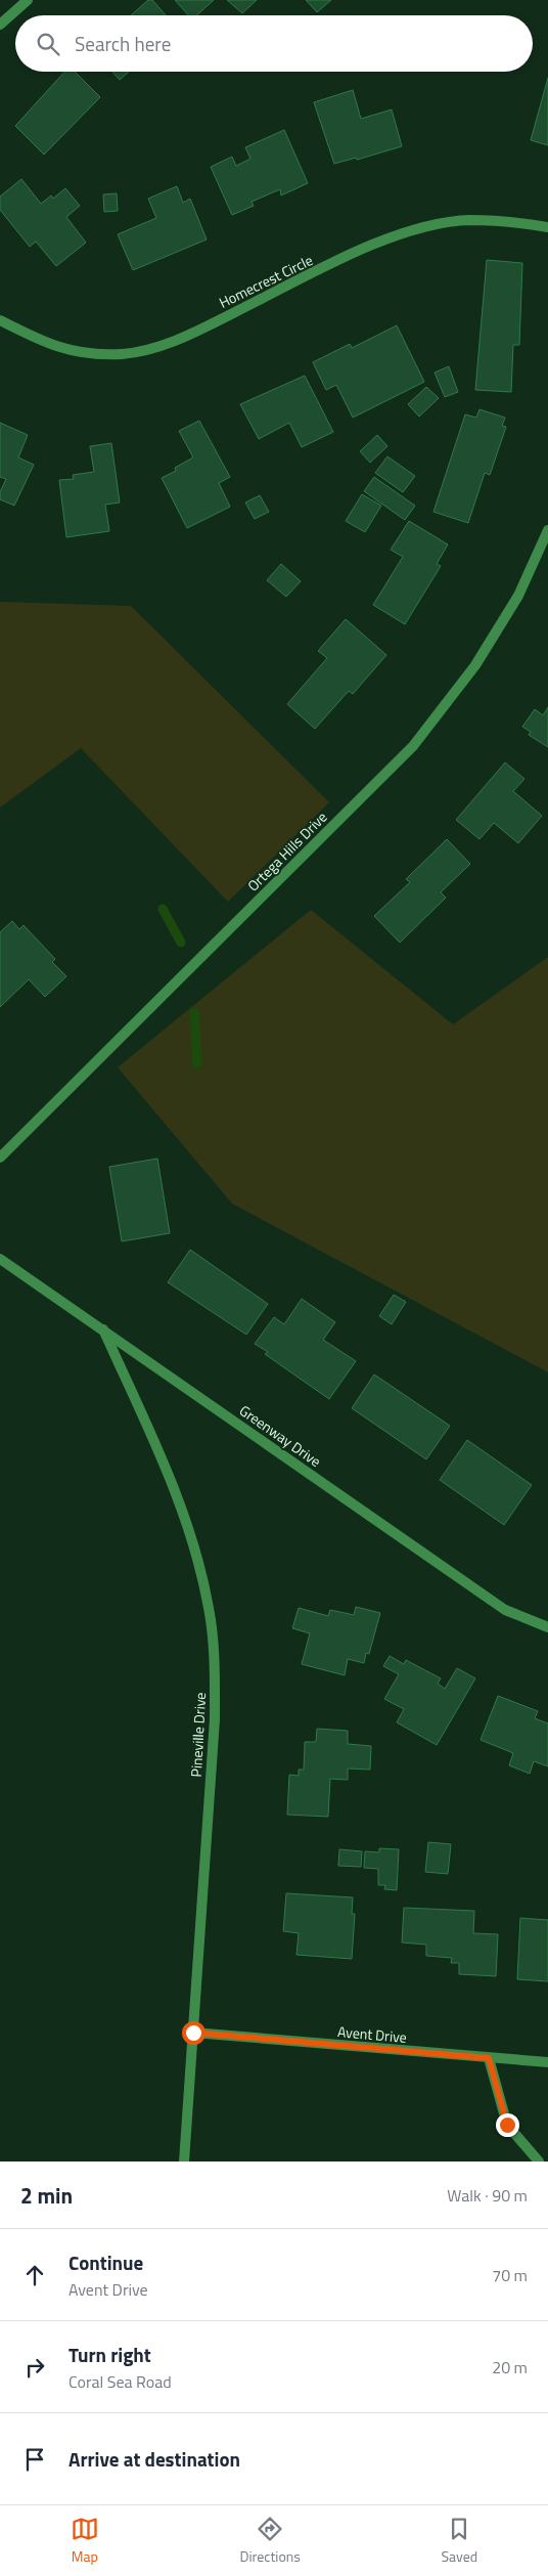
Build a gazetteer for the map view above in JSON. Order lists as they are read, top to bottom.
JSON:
{
  "streets": {
    "street": [
      "Homecrest Circle",
      "Ortega Hills Drive",
      "Greenway Drive",
      "Pineville Drive",
      "Avent Drive"
    ]
  },
  "crossings": [
    ["Greenway Drive", "Pineville Drive"],
    ["Pineville Drive", "Avent Drive"]
  ],
  "page": {
    "search": "Search here",
    "heading": ["2 min", "Walk · 90 m"],
    "list": [
      ["Continue", "Avent Drive", "70 m"],
      ["Turn right", "Coral Sea Road", "20 m"],
      "Arrive at destination"
    ],
    "nav": ["Map", "Directions", "Saved"]
  }
}
